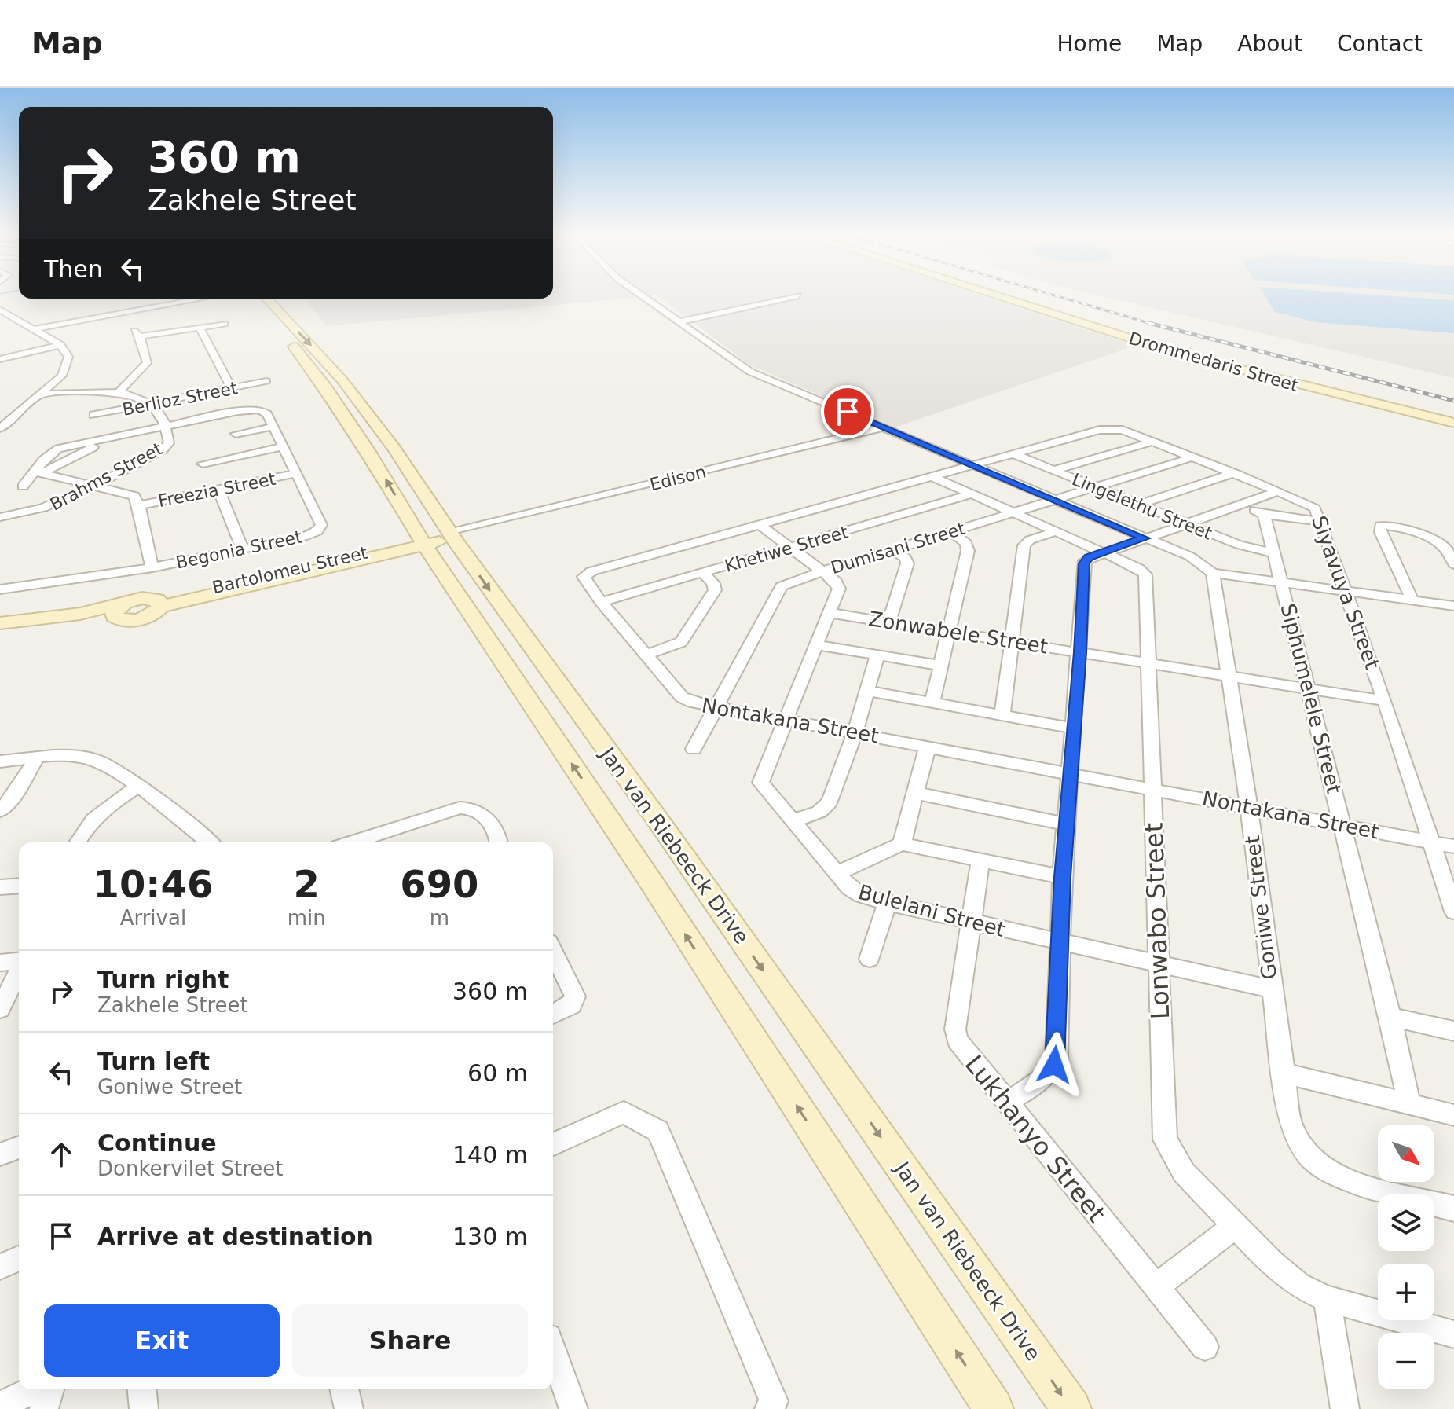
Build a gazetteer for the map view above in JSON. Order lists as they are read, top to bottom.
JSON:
{
  "streets": {
    "main road": ["Drommedaris Street", "Bartolomeu Street", "Jan van Riebeeck Drive"],
    "street": [
      "Berlioz Street",
      "Brahms Street",
      "Edison",
      "Freezia Street",
      "Lingelethu Street",
      "Dumisani Street",
      "Khetiwe Street",
      "Begonia Street",
      "Siyavuya Street",
      "Zonwabele Street",
      "Siphumelele Street",
      "Nontakana Street",
      "Goniwe Street",
      "Bulelani Street",
      "Lonwabo Street",
      "Lukhanyo Street"
    ]
  },
  "crossings": [
    ["Berlioz Street", "Brahms Street"],
    ["Brahms Street", "Begonia Street"],
    ["Edison", "Bartolomeu Street"],
    ["Edison", "Jan van Riebeeck Drive"],
    ["Freezia Street", "Begonia Street"],
    ["Lingelethu Street", "Dumisani Street"],
    ["Lingelethu Street", "Siyavuya Street"],
    ["Lingelethu Street", "Siphumelele Street"],
    ["Dumisani Street", "Siyavuya Street"],
    ["Dumisani Street", "Nontakana Street"],
    ["Dumisani Street", "Bulelani Street"],
    ["Dumisani Street", "Lonwabo Street"],
    ["Khetiwe Street", "Nontakana Street"],
    ["Khetiwe Street", "Bulelani Street"],
    ["Khetiwe Street", "Lonwabo Street"],
    ["Bartolomeu Street", "Jan van Riebeeck Drive"],
    ["Siyavuya Street", "Zonwabele Street"],
    ["Siyavuya Street", "Nontakana Street"],
    ["Zonwabele Street", "Siphumelele Street"],
    ["Zonwabele Street", "Goniwe Street"],
    ["Zonwabele Street", "Bulelani Street"],
    ["Zonwabele Street", "Lonwabo Street"],
    ["Siphumelele Street", "Nontakana Street"],
    ["Nontakana Street", "Goniwe Street"],
    ["Nontakana Street", "Bulelani Street"],
    ["Nontakana Street", "Lonwabo Street"],
    ["Goniwe Street", "Bulelani Street"],
    ["Bulelani Street", "Lonwabo Street"],
    ["Bulelani Street", "Lukhanyo Street"]
  ],
  "north": "bottom right",
  "page": {
    "header": "Map",
    "nav": [
      "Home",
      "Map",
      "About",
      "Contact"
    ],
    "turn": ["360 m", "Zakhele Street"],
    "then": "Then",
    "eta": [
      "10:46",
      "Arrival",
      "2",
      "min",
      "690",
      "m"
    ],
    "list": [
      {
        "name": "Turn right",
        "note": "Zakhele Street",
        "value": "360 m"
      },
      {
        "name": "Turn left",
        "note": "Goniwe Street",
        "value": "60 m"
      },
      {
        "name": "Continue",
        "note": "Donkervilet Street",
        "value": "140 m"
      },
      {
        "name": "Arrive at destination",
        "value": "130 m"
      }
    ],
    "map_buttons": ["+", "−"],
    "buttons": ["Exit", "Share"]
  }
}
